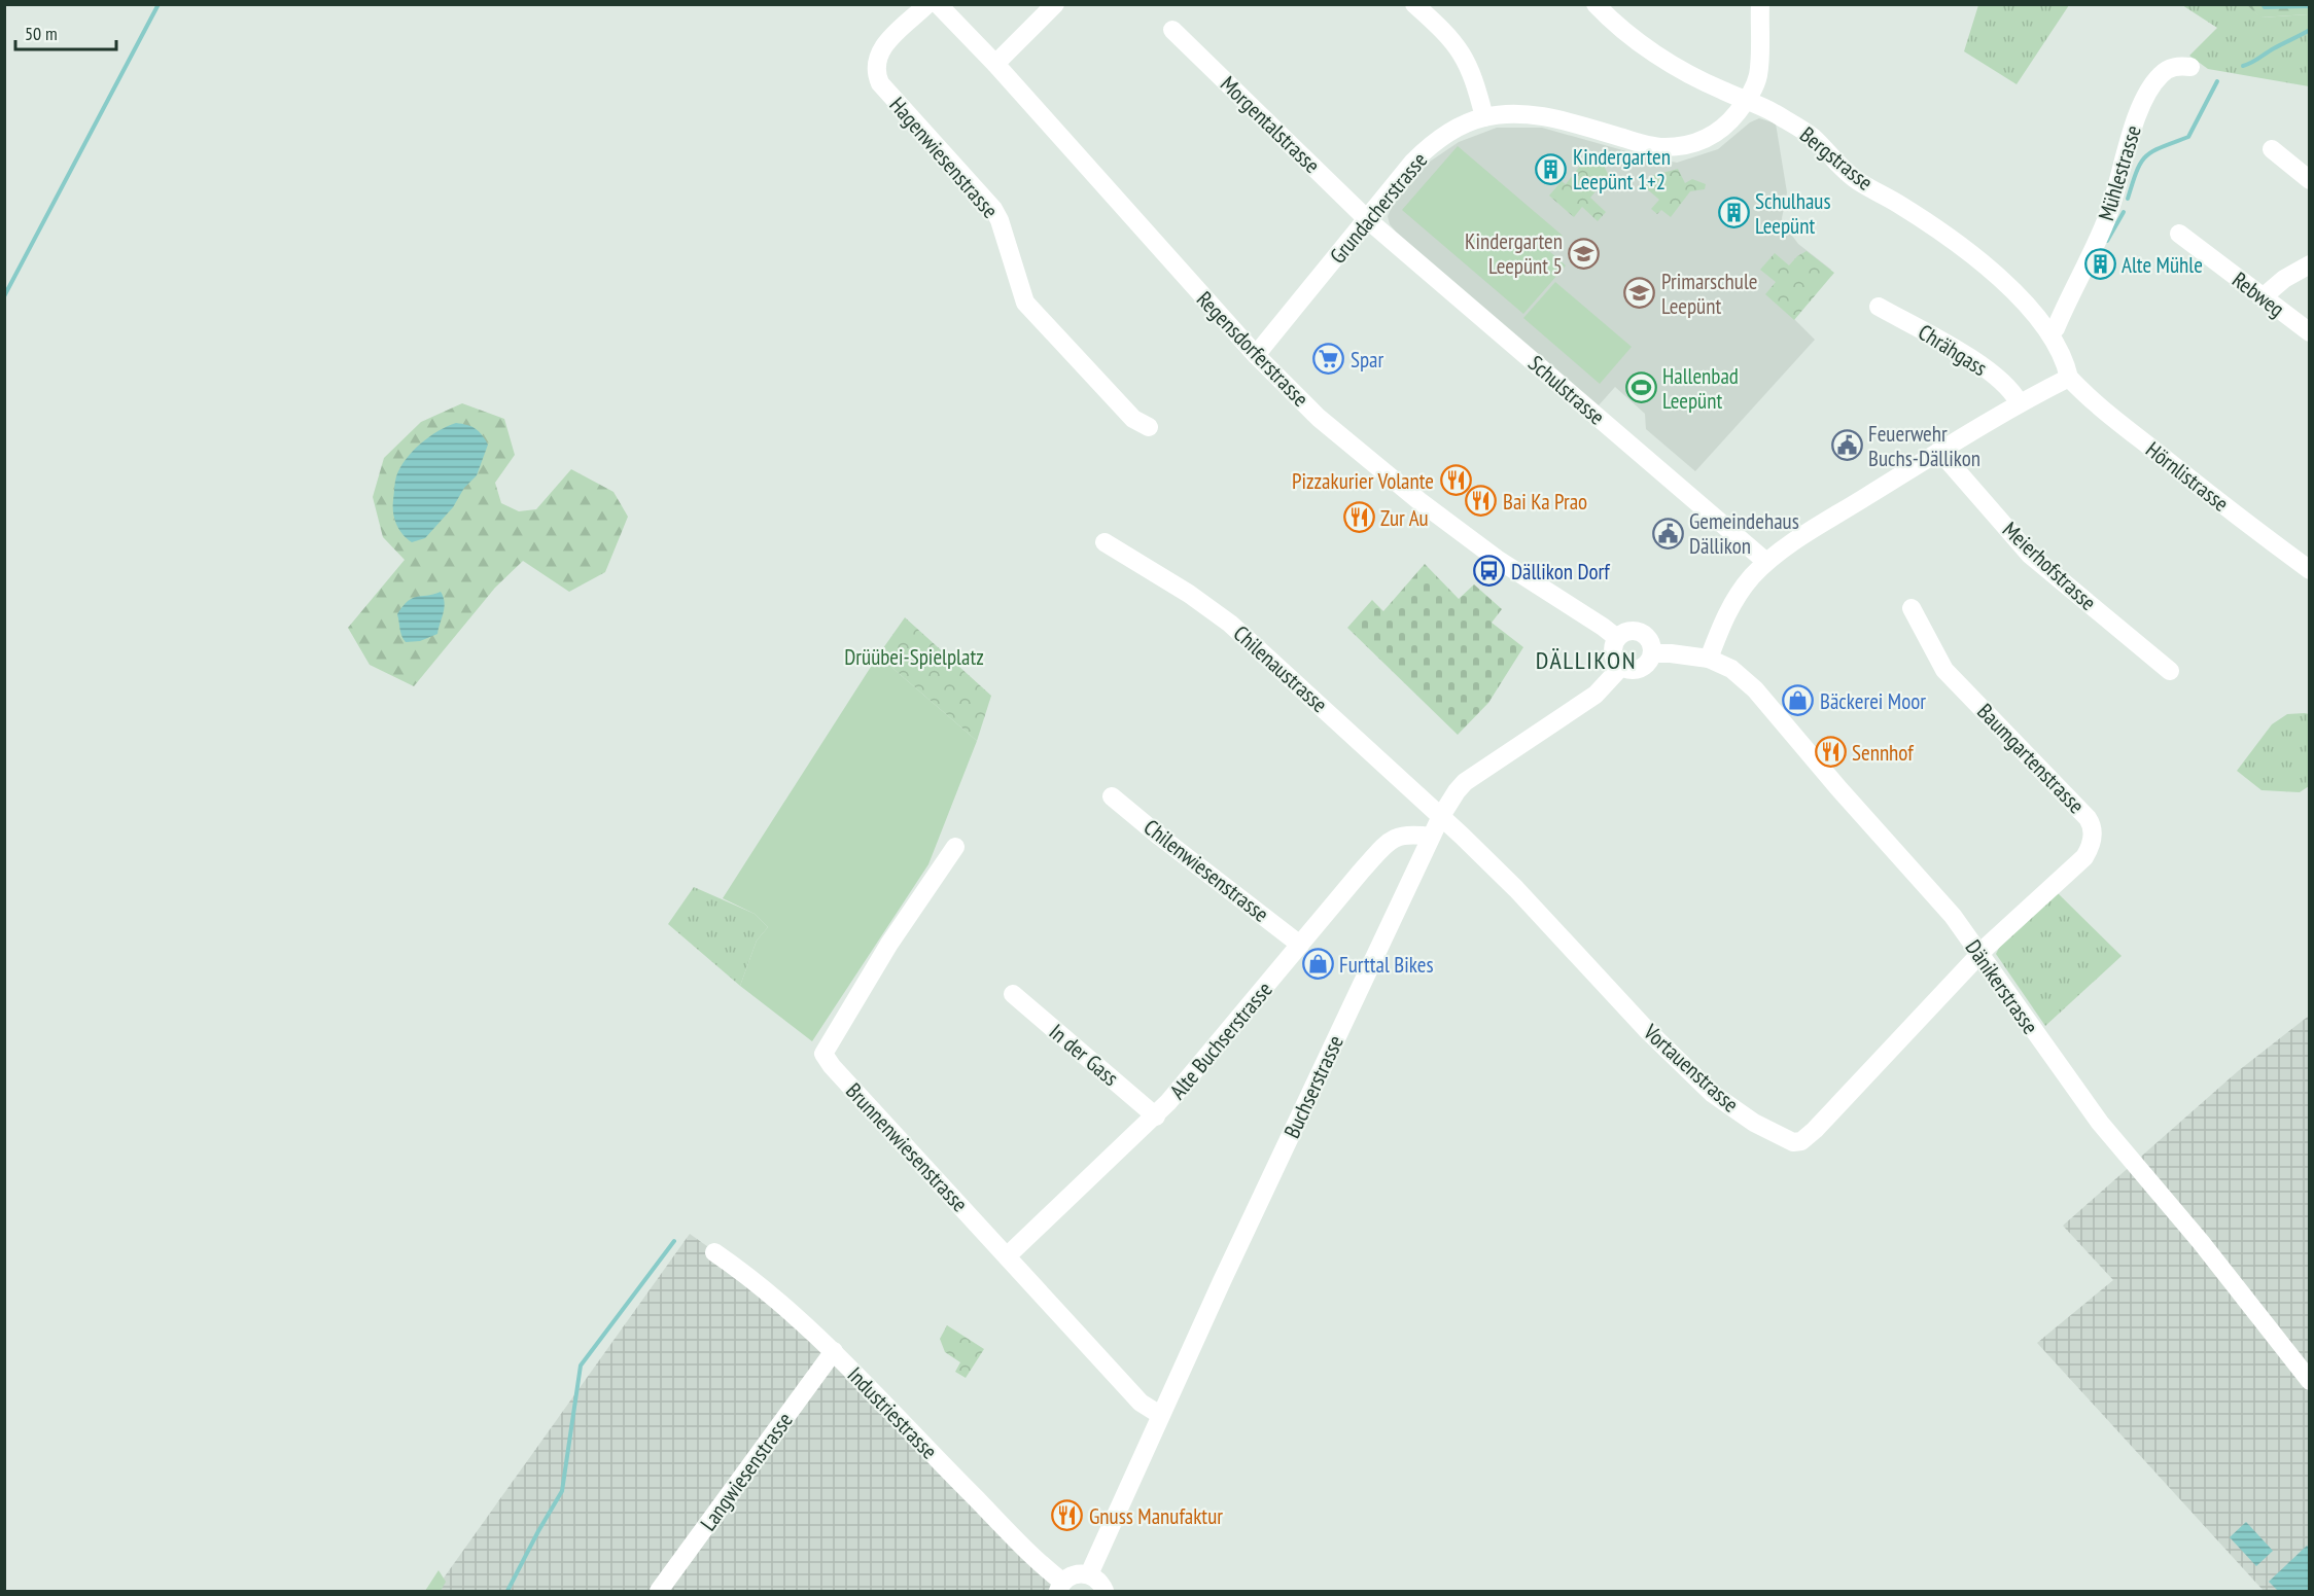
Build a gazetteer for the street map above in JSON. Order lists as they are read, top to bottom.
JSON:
{
  "streets": {
    "street": [
      "Morgentalstrasse",
      "Hagenwiesenstrasse",
      "Bergstrasse",
      "Mühlestrasse",
      "Grundacherstrasse",
      "Rebweg",
      "Regensdorferstrasse",
      "Chrähgass",
      "Schulstrasse",
      "Hörnlistrasse",
      "Meierhofstrasse",
      "Chilenaustrasse",
      "Baumgartenstrasse",
      "Chilenwiesenstrasse",
      "Dänikerstrasse",
      "Alte Buchserstrasse",
      "In der Gass",
      "Vortauenstrasse",
      "Buchserstrasse",
      "Brunnenwiesenstrasse",
      "Industriestrasse",
      "Langwiesenstrasse"
    ]
  },
  "crossings": [
    ["Morgentalstrasse", "Grundacherstrasse"],
    ["Morgentalstrasse", "Schulstrasse"],
    ["Bergstrasse", "Mühlestrasse"],
    ["Bergstrasse", "Grundacherstrasse"],
    ["Bergstrasse", "Hörnlistrasse"],
    ["Grundacherstrasse", "Regensdorferstrasse"],
    ["Grundacherstrasse", "Schulstrasse"],
    ["Regensdorferstrasse", "Dänikerstrasse"],
    ["Regensdorferstrasse", "Buchserstrasse"],
    ["Chilenaustrasse", "Vortauenstrasse"],
    ["Chilenaustrasse", "Buchserstrasse"],
    ["Baumgartenstrasse", "Dänikerstrasse"],
    ["Baumgartenstrasse", "Vortauenstrasse"],
    ["Chilenwiesenstrasse", "Alte Buchserstrasse"],
    ["Dänikerstrasse", "Vortauenstrasse"],
    ["Dänikerstrasse", "Buchserstrasse"],
    ["Alte Buchserstrasse", "In der Gass"],
    ["Alte Buchserstrasse", "Buchserstrasse"],
    ["Alte Buchserstrasse", "Brunnenwiesenstrasse"],
    ["Vortauenstrasse", "Buchserstrasse"],
    ["Buchserstrasse", "Brunnenwiesenstrasse"],
    ["Industriestrasse", "Langwiesenstrasse"]
  ],
  "districts": ["DÄLLIKON"],
  "parks": ["Drüübei-Spielplatz"],
  "places": {
    "building": ["Kindergarten Leepünt 1+2", "Schulhaus Leepünt", "Alte Mühle"],
    "school or university": ["Kindergarten Leepünt 5", "Primarschule Leepünt"],
    "supermarket": ["Spar"],
    "sports": ["Hallenbad Leepünt"],
    "public building": ["Feuerwehr Buchs-Dällikon", "Gemeindehaus Dällikon"],
    "restaurant": [
      "Pizzakurier Volante",
      "Bai Ka Prao",
      "Zur Au",
      "Sennhof",
      "Gnuss Manufaktur"
    ],
    "bus stop": ["Dällikon Dorf"],
    "shop": ["Bäckerei Moor", "Furttal Bikes"]
  },
  "scale_bar": "50 m"
}
